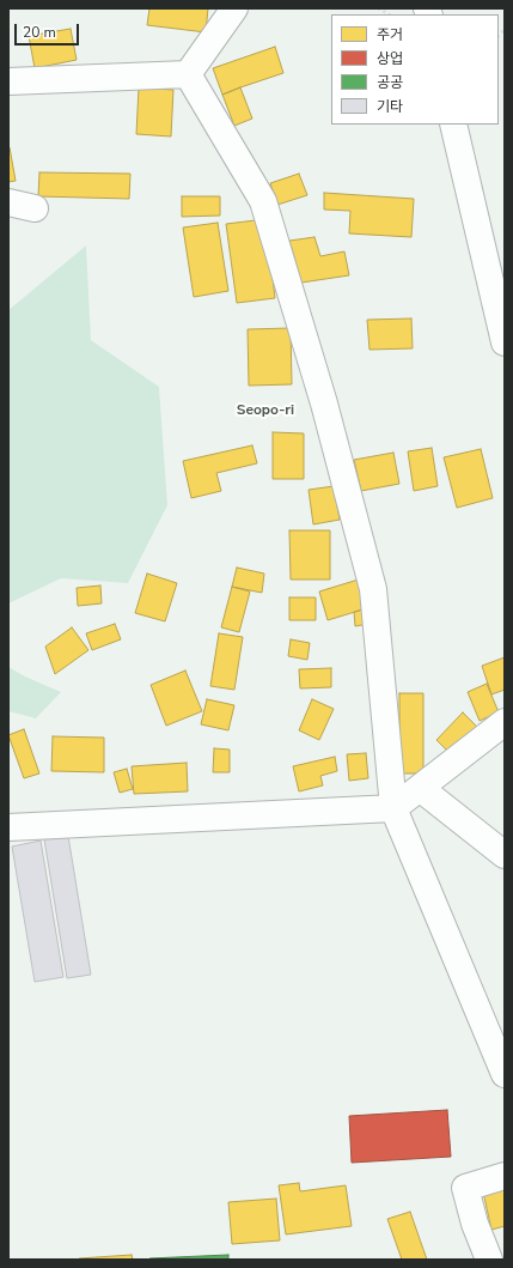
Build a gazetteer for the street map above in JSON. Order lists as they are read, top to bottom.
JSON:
{
  "districts": ["Seopo-ri"],
  "legend": [
    "주거",
    "상업",
    "공공",
    "기타"
  ],
  "scale_bar": "20 m"
}
